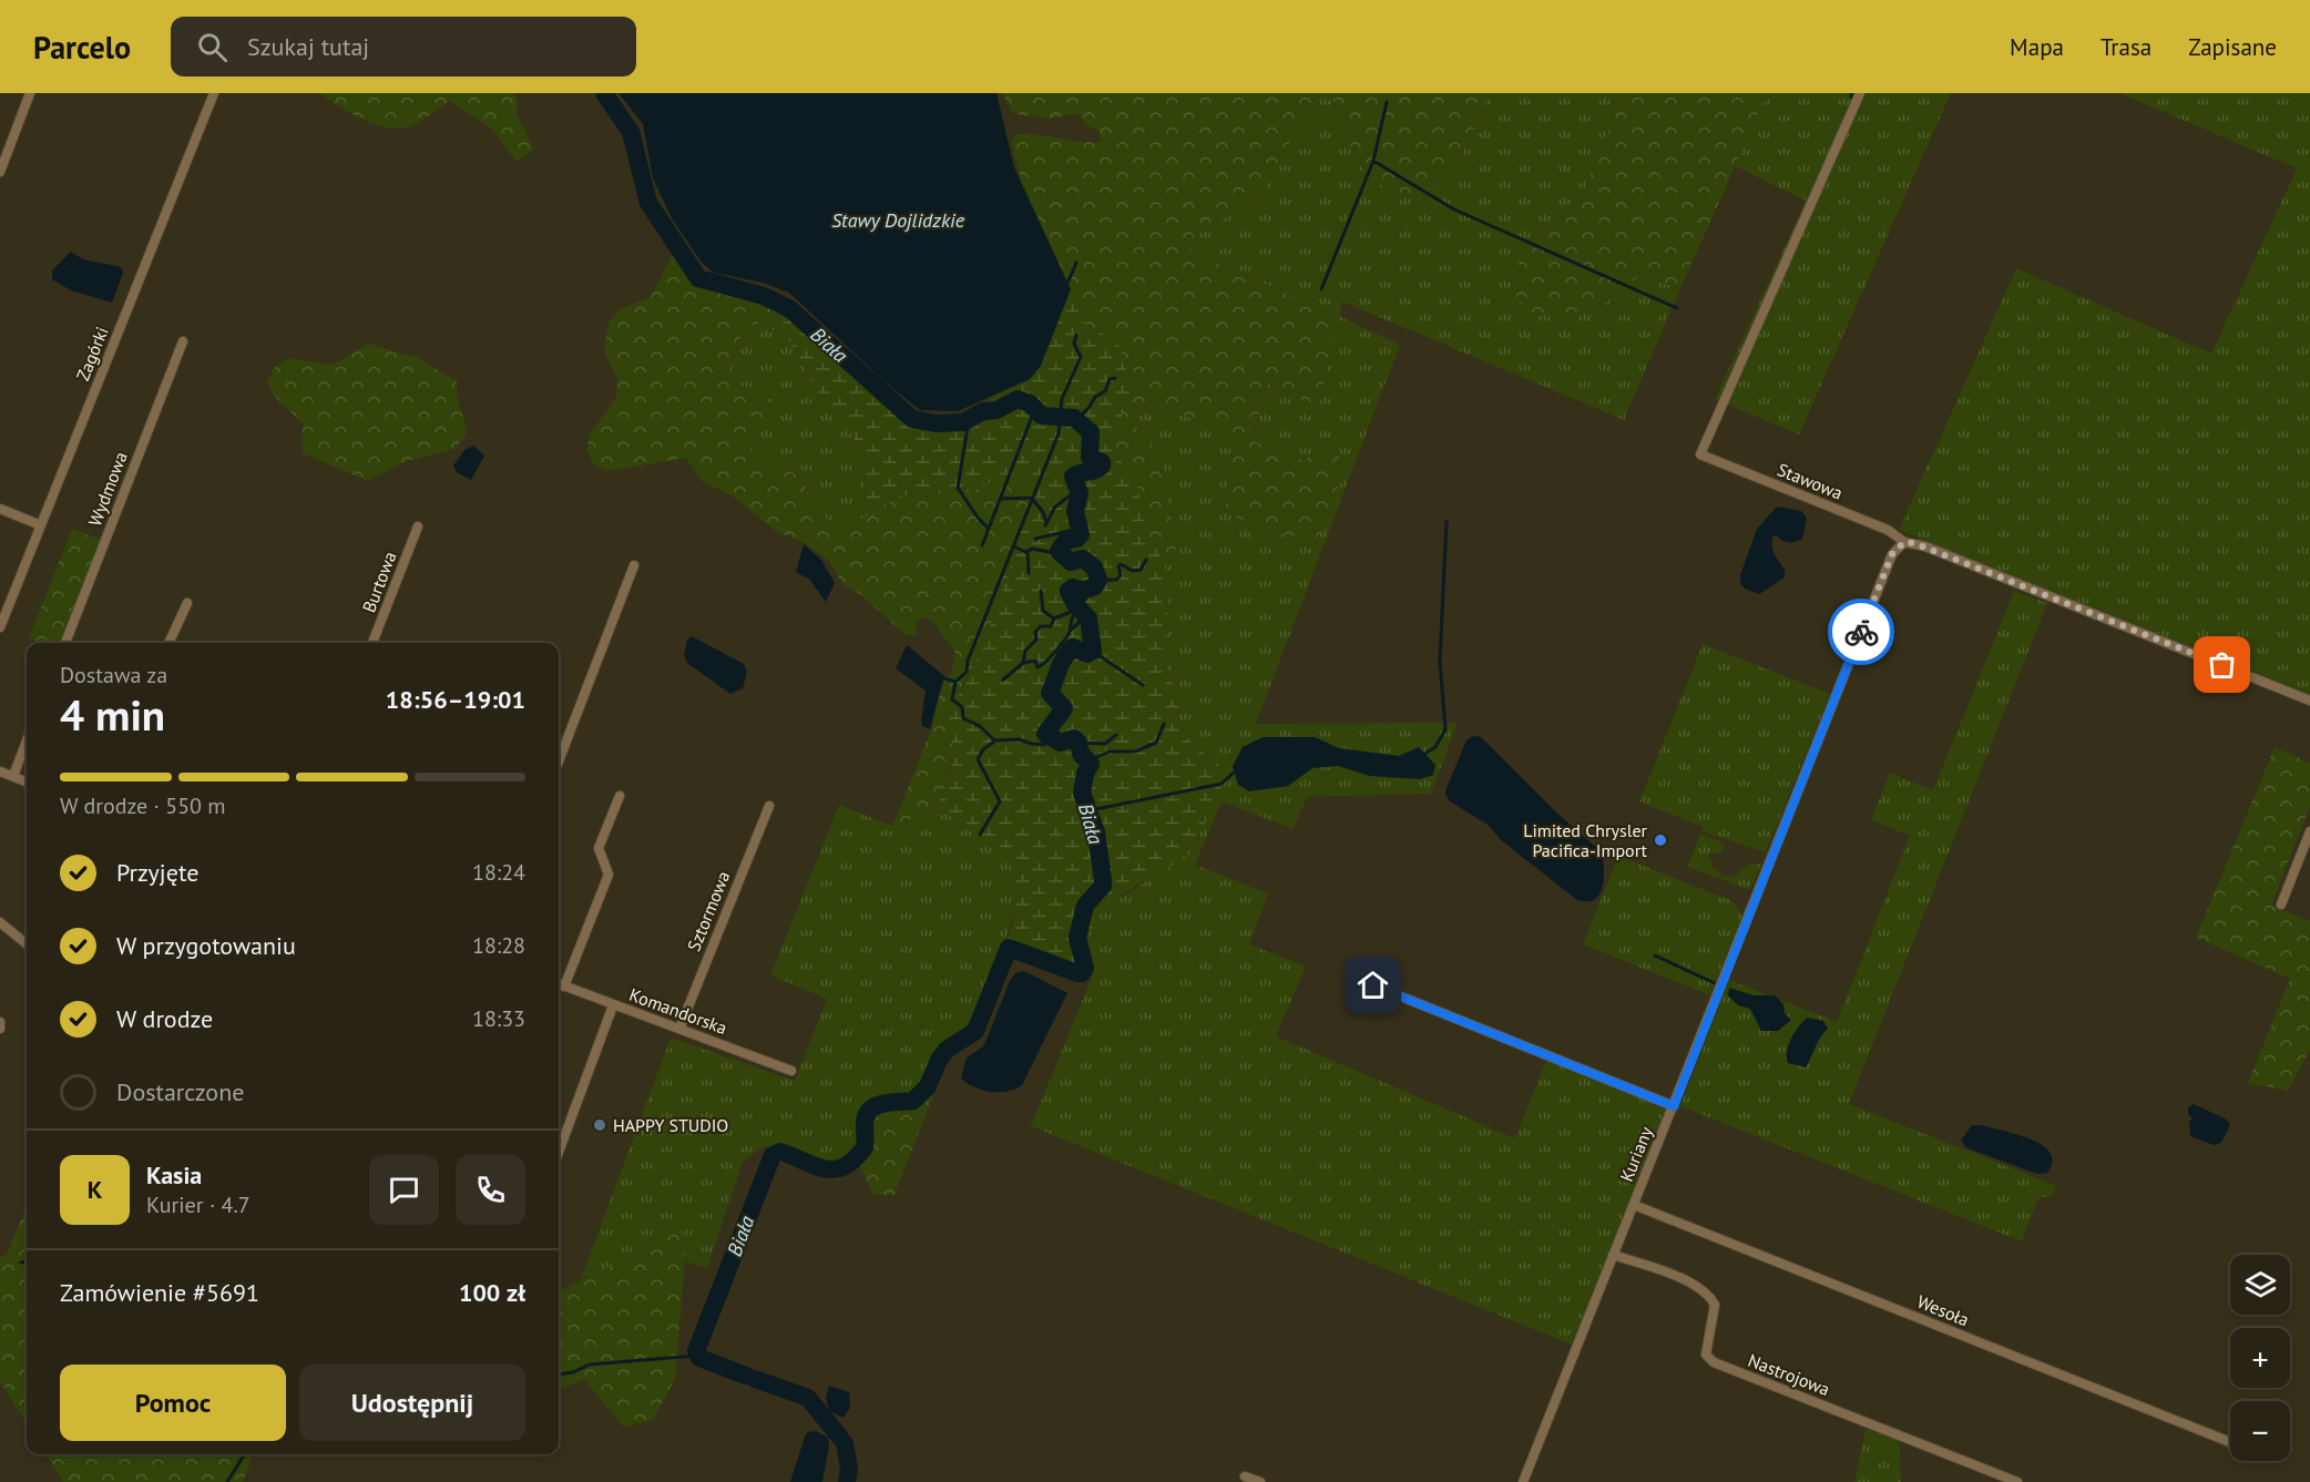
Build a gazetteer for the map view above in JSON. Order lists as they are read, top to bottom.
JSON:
{
  "streets": {
    "street": [
      "Zagórki",
      "Stawowa",
      "Wydmowa",
      "Burtowa",
      "Sztormowa",
      "Komandorska",
      "Kuriany",
      "Wesoła",
      "Nastrojowa"
    ]
  },
  "crossings": [
    ["Stawowa", "Kuriany"],
    ["Sztormowa", "Komandorska"],
    ["Kuriany", "Wesoła"],
    ["Kuriany", "Nastrojowa"]
  ],
  "water": ["Stawy Dojlidzkie", "Biała"],
  "places": ["Limited Chrysler Pacifica-Import", "HAPPY STUDIO"],
  "page": {
    "header": "Parcelo",
    "search": "Szukaj tutaj",
    "nav": ["Mapa", "Trasa", "Zapisane"],
    "heading": ["4 min", "Dostawa za", "18:56–19:01"],
    "panel": [
      "Kasia",
      "Kurier · 4.7",
      "Zamówienie #5691",
      "100 zł"
    ],
    "bar": "W drodze · 550 m",
    "list": [
      ["Przyjęte", "18:24"],
      ["W przygotowaniu", "18:28"],
      ["W drodze", "18:33"],
      "Dostarczone"
    ],
    "round": "K",
    "map_buttons": ["+", "−"],
    "buttons": ["Pomoc", "Udostępnij"]
  }
}
